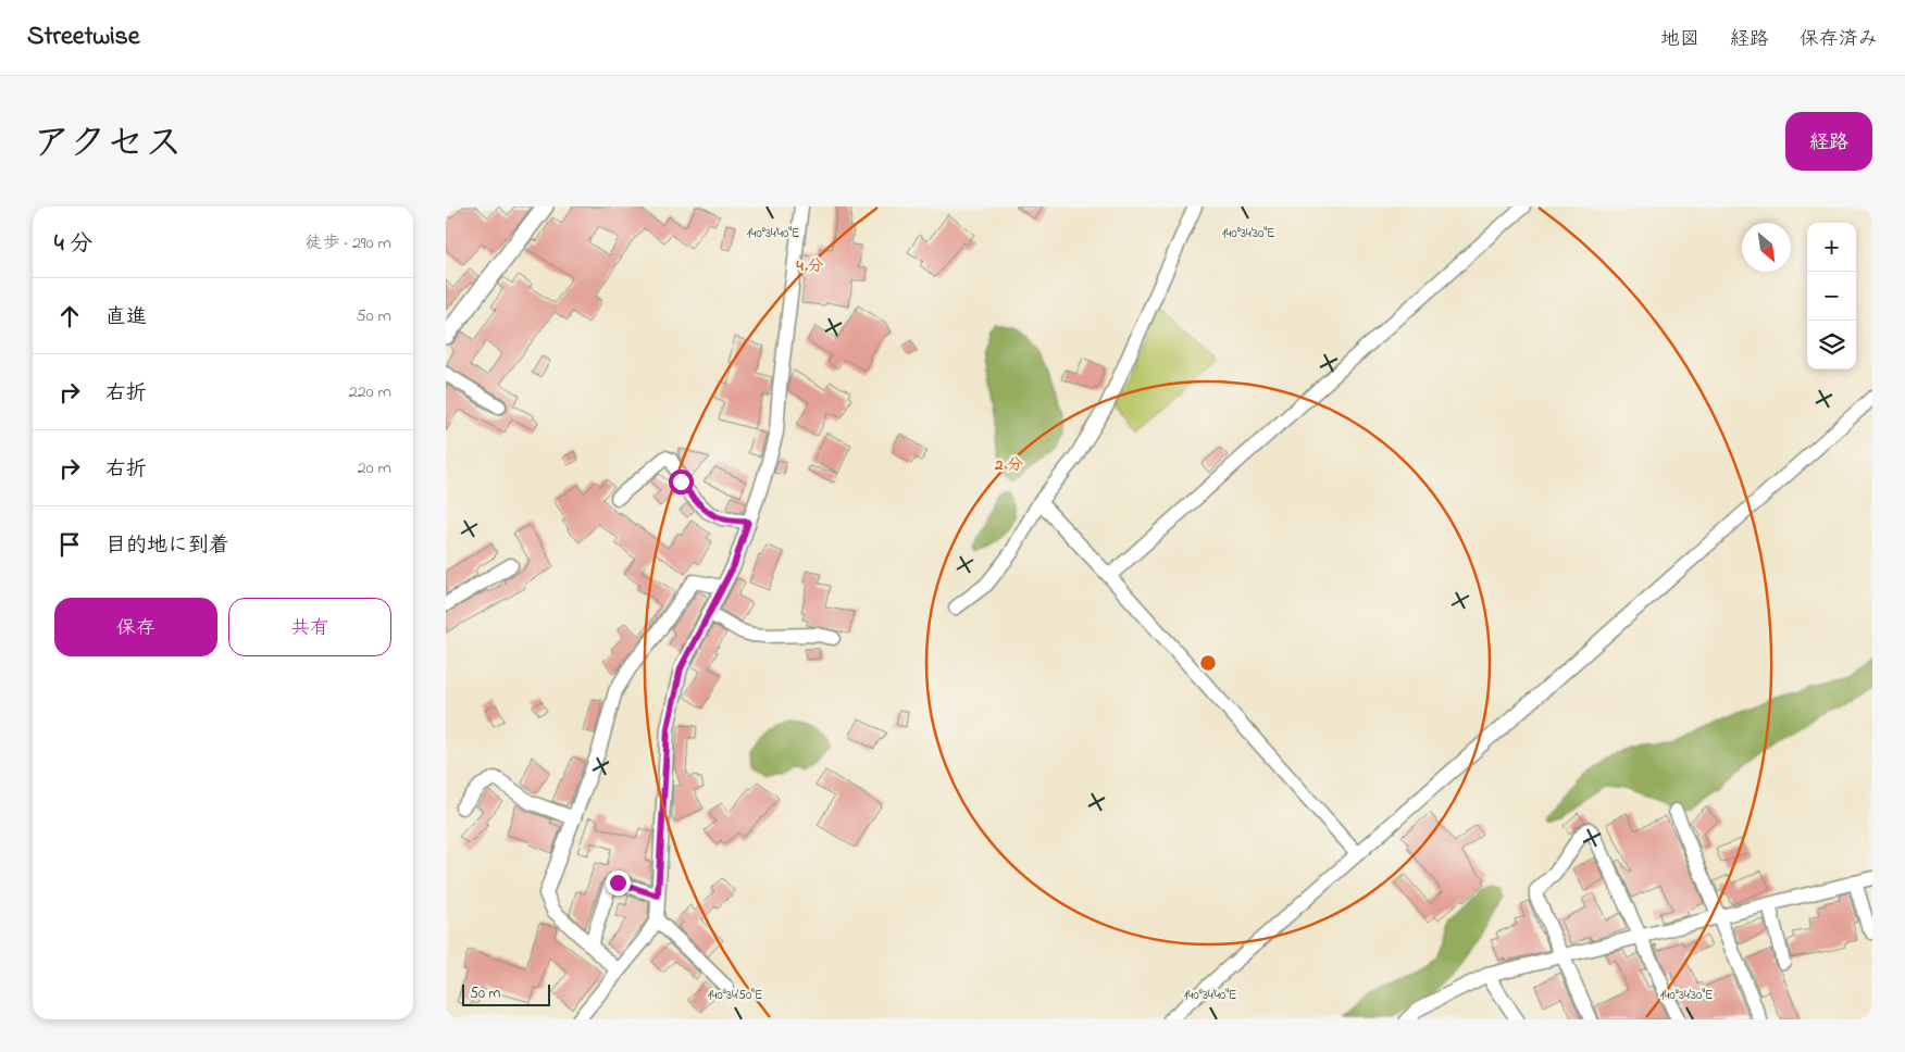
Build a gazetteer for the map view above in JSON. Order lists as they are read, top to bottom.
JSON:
{
  "scale_bar": "50 m",
  "north": "bottom right",
  "page": {
    "header": "Streetwise",
    "nav": ["地図", "経路", "保存済み"],
    "title": "アクセス",
    "buttons": [
      "経路",
      ["保存", "共有"]
    ],
    "heading": ["4 分", "徒歩 · 290 m"],
    "map_buttons": ["+", "−"],
    "list": [
      ["直進", "50 m"],
      ["右折", "220 m"],
      ["右折", "20 m"],
      "目的地に到着"
    ],
    "scale": "50 m"
  },
  "coordinates": ["140°34'40\"E", "140°34'30\"E", "140°34'50\"E"],
  "rings": ["4 分", "2 分"]
}
